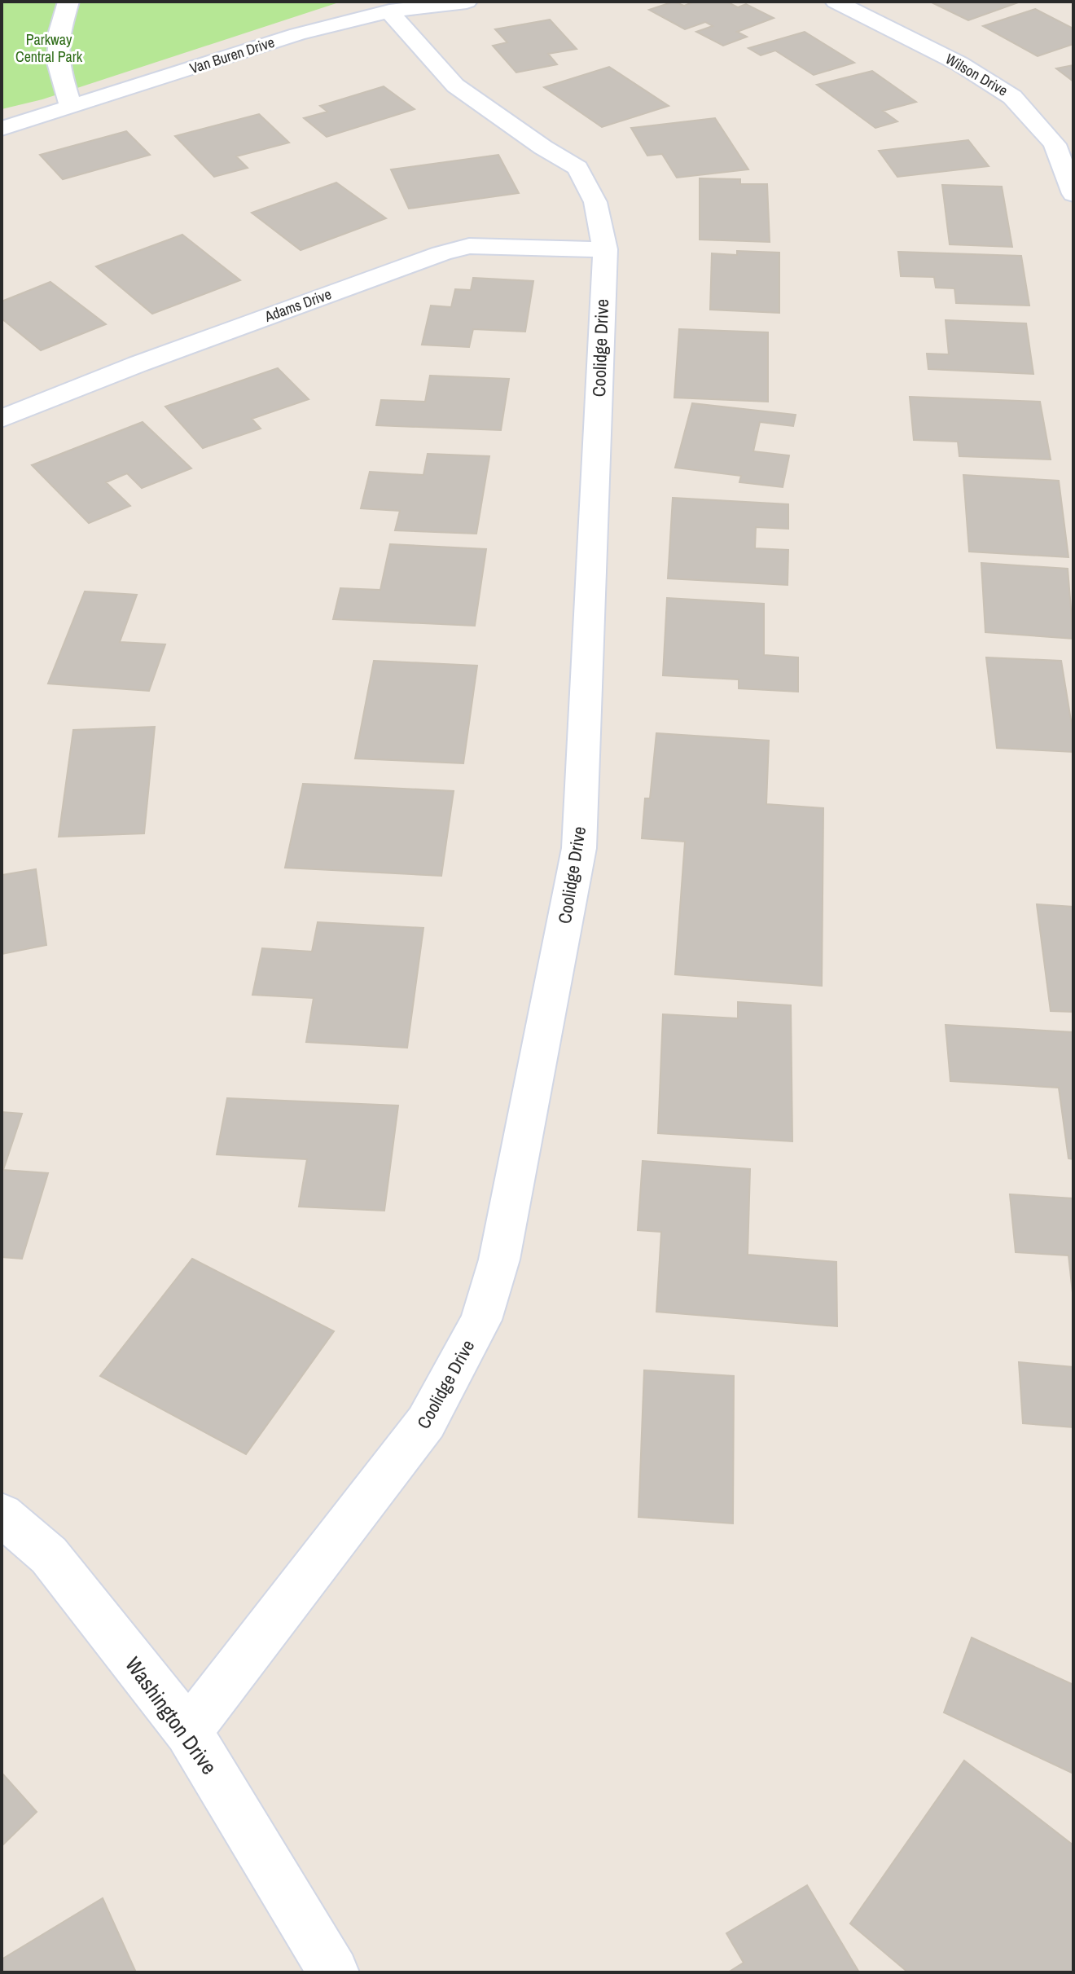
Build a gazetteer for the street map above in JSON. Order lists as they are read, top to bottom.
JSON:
{
  "streets": {
    "street": [
      "Van Buren Drive",
      "Wilson Drive",
      "Adams Drive",
      "Coolidge Drive",
      "Washington Drive"
    ]
  },
  "crossings": [
    ["Van Buren Drive", "Coolidge Drive"],
    ["Adams Drive", "Coolidge Drive"],
    ["Coolidge Drive", "Washington Drive"]
  ],
  "parks": ["Parkway Central Park"]
}
